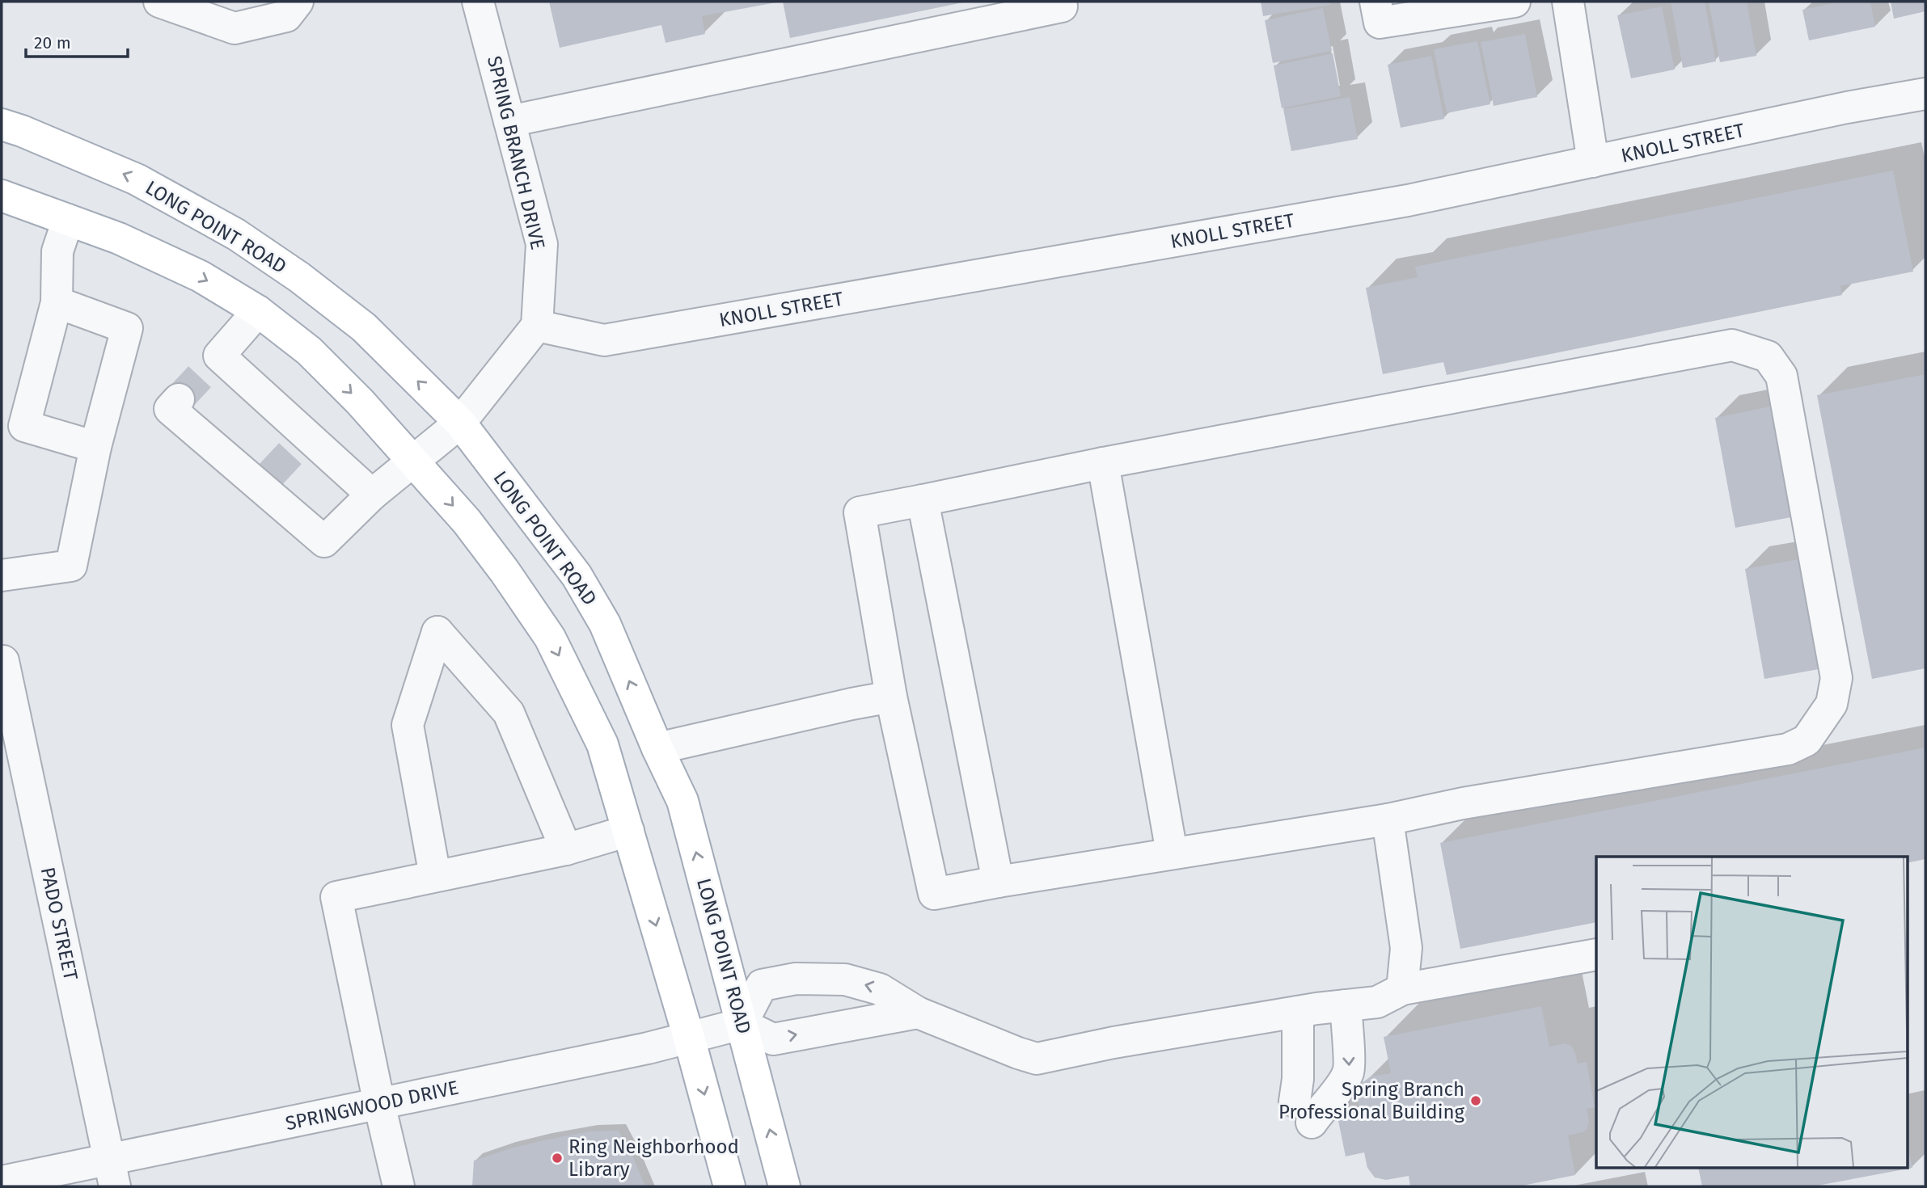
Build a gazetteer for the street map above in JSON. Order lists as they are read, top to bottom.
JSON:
{
  "streets": {
    "main road": ["LONG POINT ROAD"],
    "street": [
      "KNOLL STREET",
      "SPRING BRANCH DRIVE",
      "PADO STREET",
      "SPRINGWOOD DRIVE"
    ]
  },
  "crossings": [
    ["KNOLL STREET", "SPRING BRANCH DRIVE"],
    ["LONG POINT ROAD", "SPRINGWOOD DRIVE"],
    ["PADO STREET", "SPRINGWOOD DRIVE"]
  ],
  "places": ["Spring Branch Professional Building", "Ring Neighborhood Library"],
  "scale_bar": "20 m"
}
